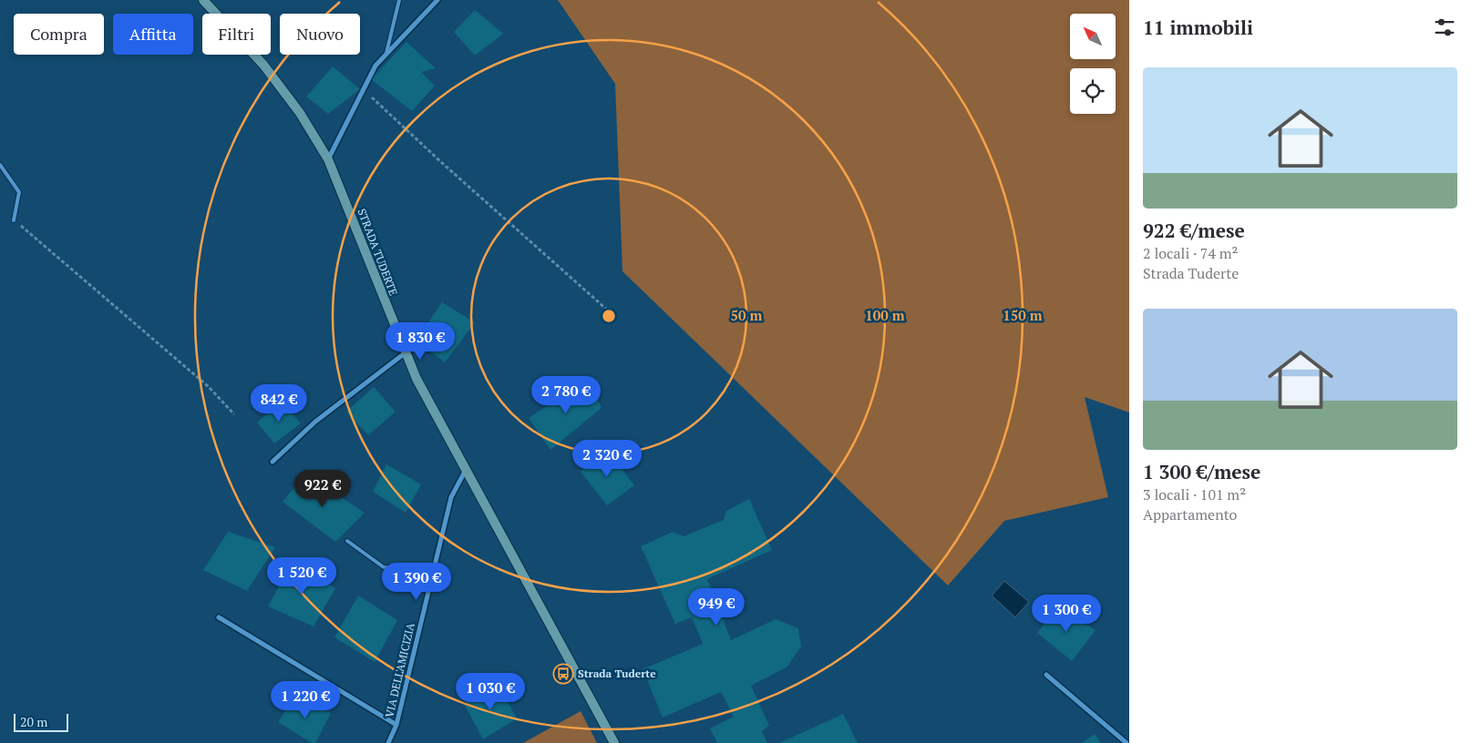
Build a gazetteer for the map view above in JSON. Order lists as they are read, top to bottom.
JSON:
{
  "streets": {
    "main road": ["STRADA TUDERTE"],
    "street": ["VIA DELL'AMICIZIA"]
  },
  "crossings": [
    ["STRADA TUDERTE", "VIA DELL'AMICIZIA"]
  ],
  "places": {
    "bus stop": ["Strada Tuderte"]
  },
  "scale_bar": "20 m",
  "north": "top left",
  "page": {
    "heading": "11 immobili",
    "chip": [
      "Compra",
      "Affitta",
      "Filtri",
      "Nuovo"
    ],
    "list": [
      {
        "name": "922 €/mese",
        "note": "2 locali · 74 m² · Strada Tuderte"
      },
      {
        "name": "1 300 €/mese",
        "note": "3 locali · 101 m² · Appartamento"
      }
    ],
    "price": [
      "1 830 €",
      "2 780 €",
      "842 €",
      "2 320 €",
      "922 €",
      "1 520 €",
      "1 390 €",
      "949 €",
      "1 300 €",
      "1 030 €",
      "1 220 €"
    ],
    "scale": "20 m"
  },
  "rings": ["50 m", "100 m", "150 m"]
}
